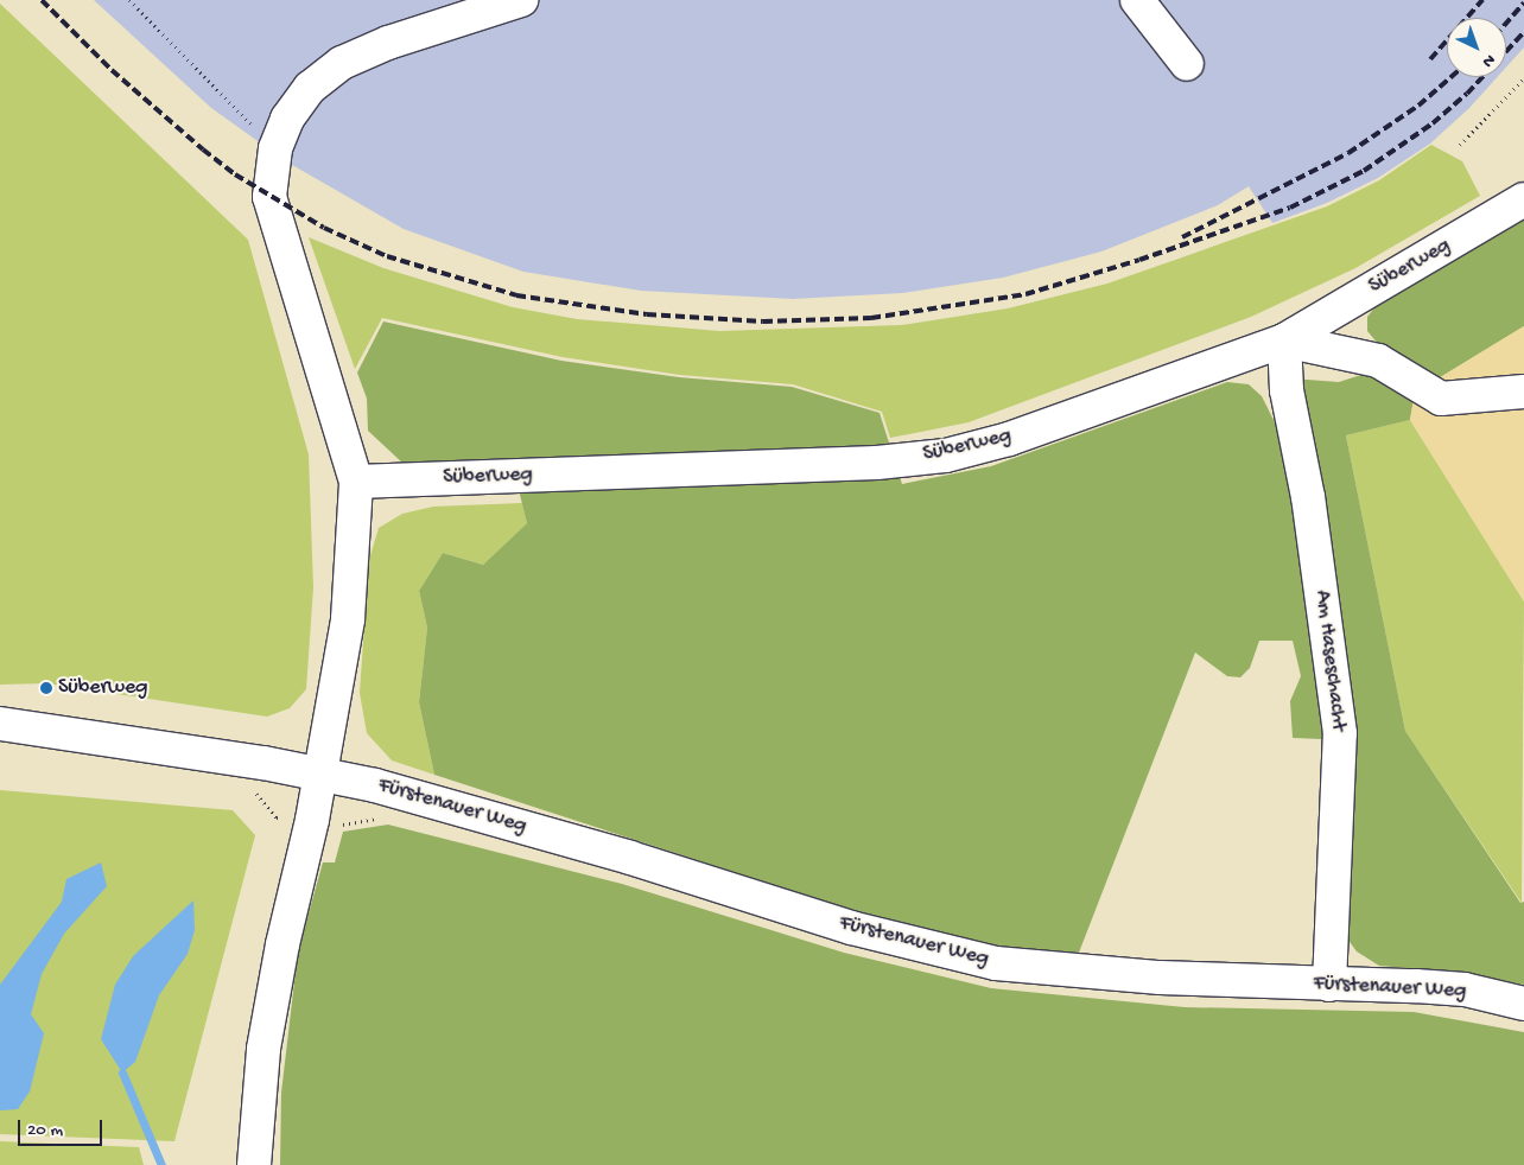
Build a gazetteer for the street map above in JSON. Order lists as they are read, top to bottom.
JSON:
{
  "streets": {
    "street": ["Süberweg", "Am Haseschacht", "Fürstenauer Weg"]
  },
  "crossings": [
    ["Süberweg", "Am Haseschacht"],
    ["Am Haseschacht", "Fürstenauer Weg"]
  ],
  "places": ["Süberweg"],
  "scale_bar": "20 m",
  "north": "bottom right"
}
